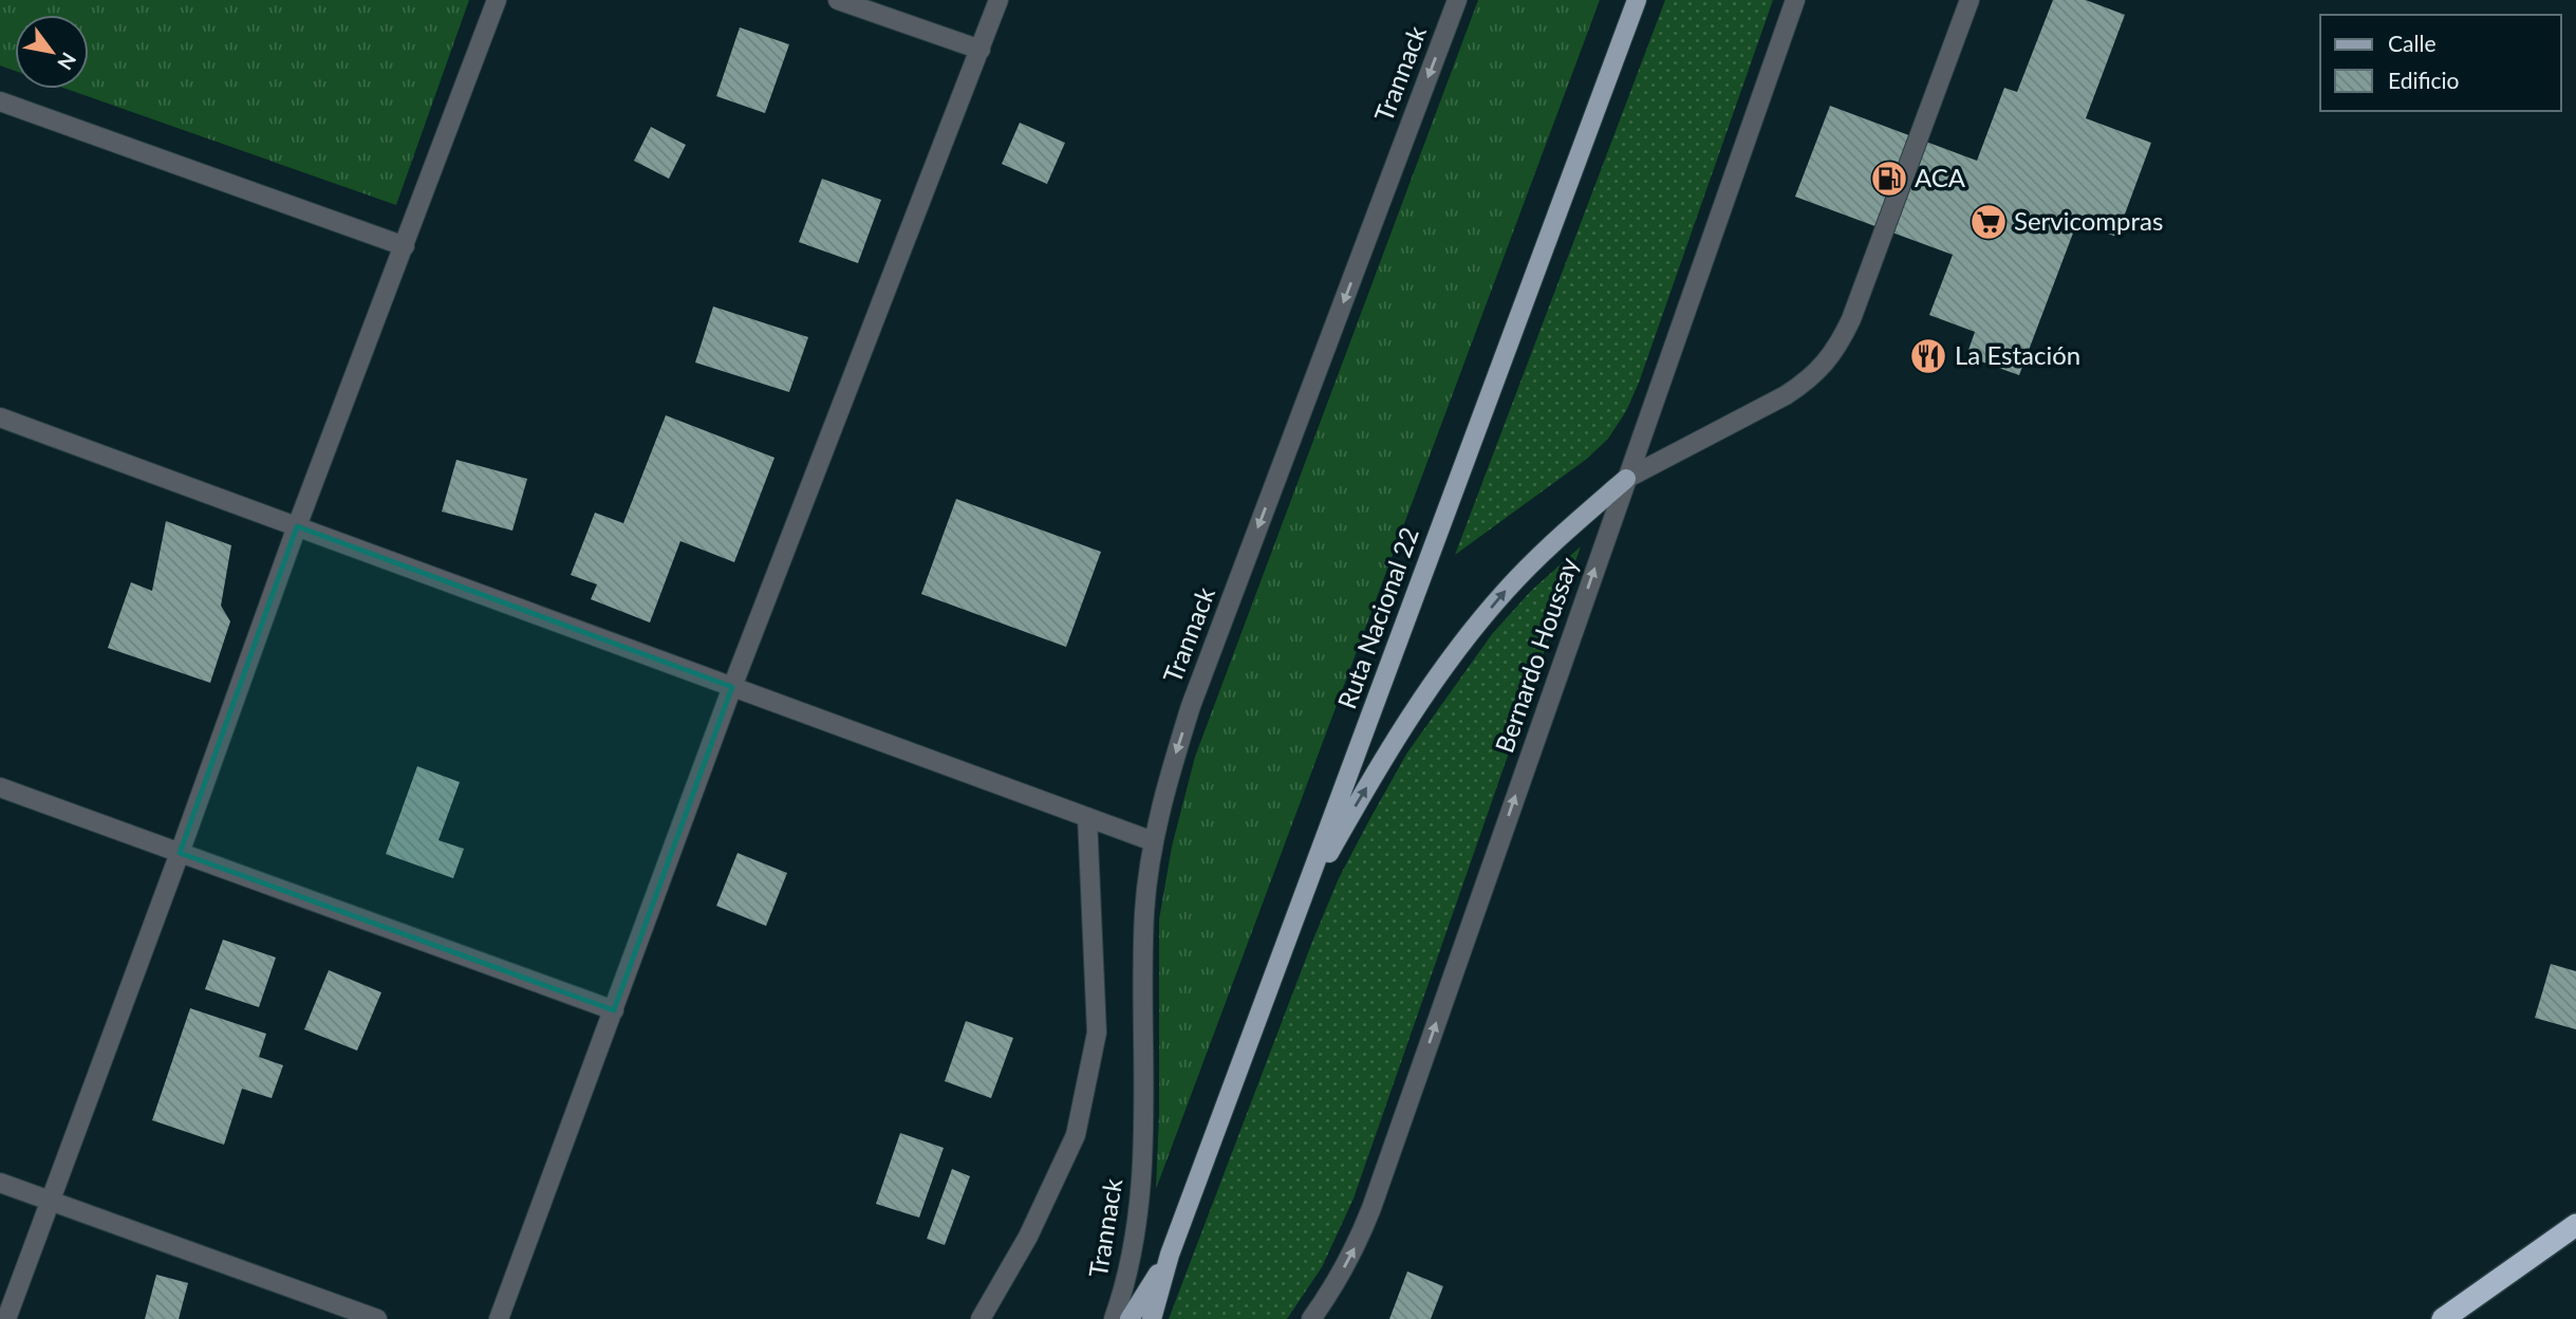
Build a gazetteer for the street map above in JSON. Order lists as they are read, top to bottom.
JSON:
{
  "streets": {
    "main road": ["Ruta Nacional 22"],
    "street": ["Trannack", "Bernardo Houssay"]
  },
  "one_way": ["Trannack", "Bernardo Houssay"],
  "places": {
    "fuel station": ["ACA"],
    "supermarket": ["Servicompras"],
    "restaurant": ["La Estación"]
  },
  "legend": ["Calle", "Edificio"],
  "north": "bottom right"
}
